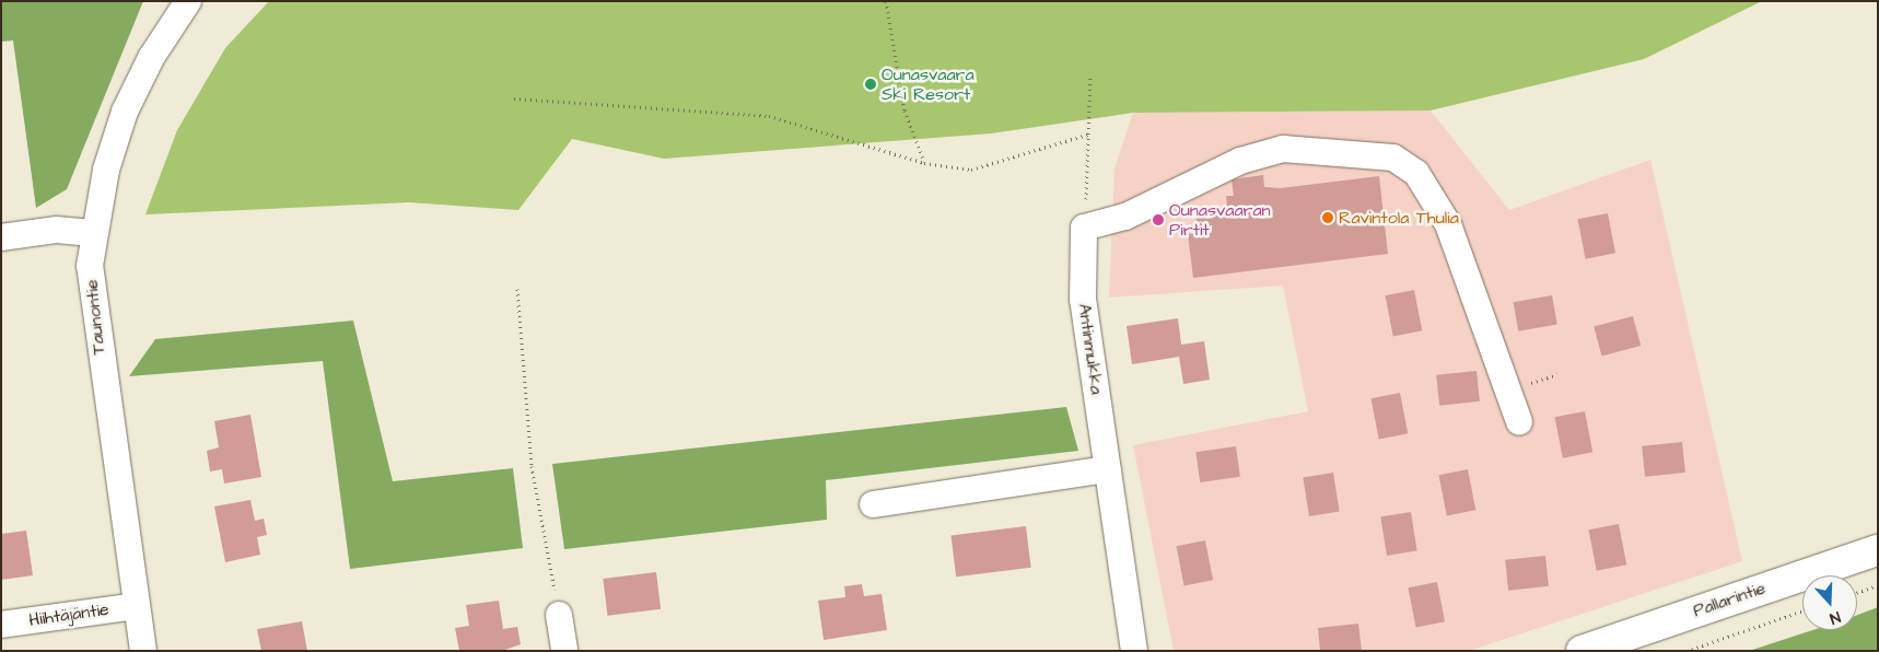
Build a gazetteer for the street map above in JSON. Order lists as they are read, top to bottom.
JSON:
{
  "streets": {
    "street": [
      "Taunontie",
      "Antinmukka",
      "Pallarintie",
      "Hiihtäjäntie"
    ]
  },
  "crossings": [
    ["Taunontie", "Hiihtäjäntie"]
  ],
  "places": ["Ounasvaara Ski Resort", "Ravintola Thulia", "Ounasvaaran Pirtit"],
  "north": "bottom"
}
